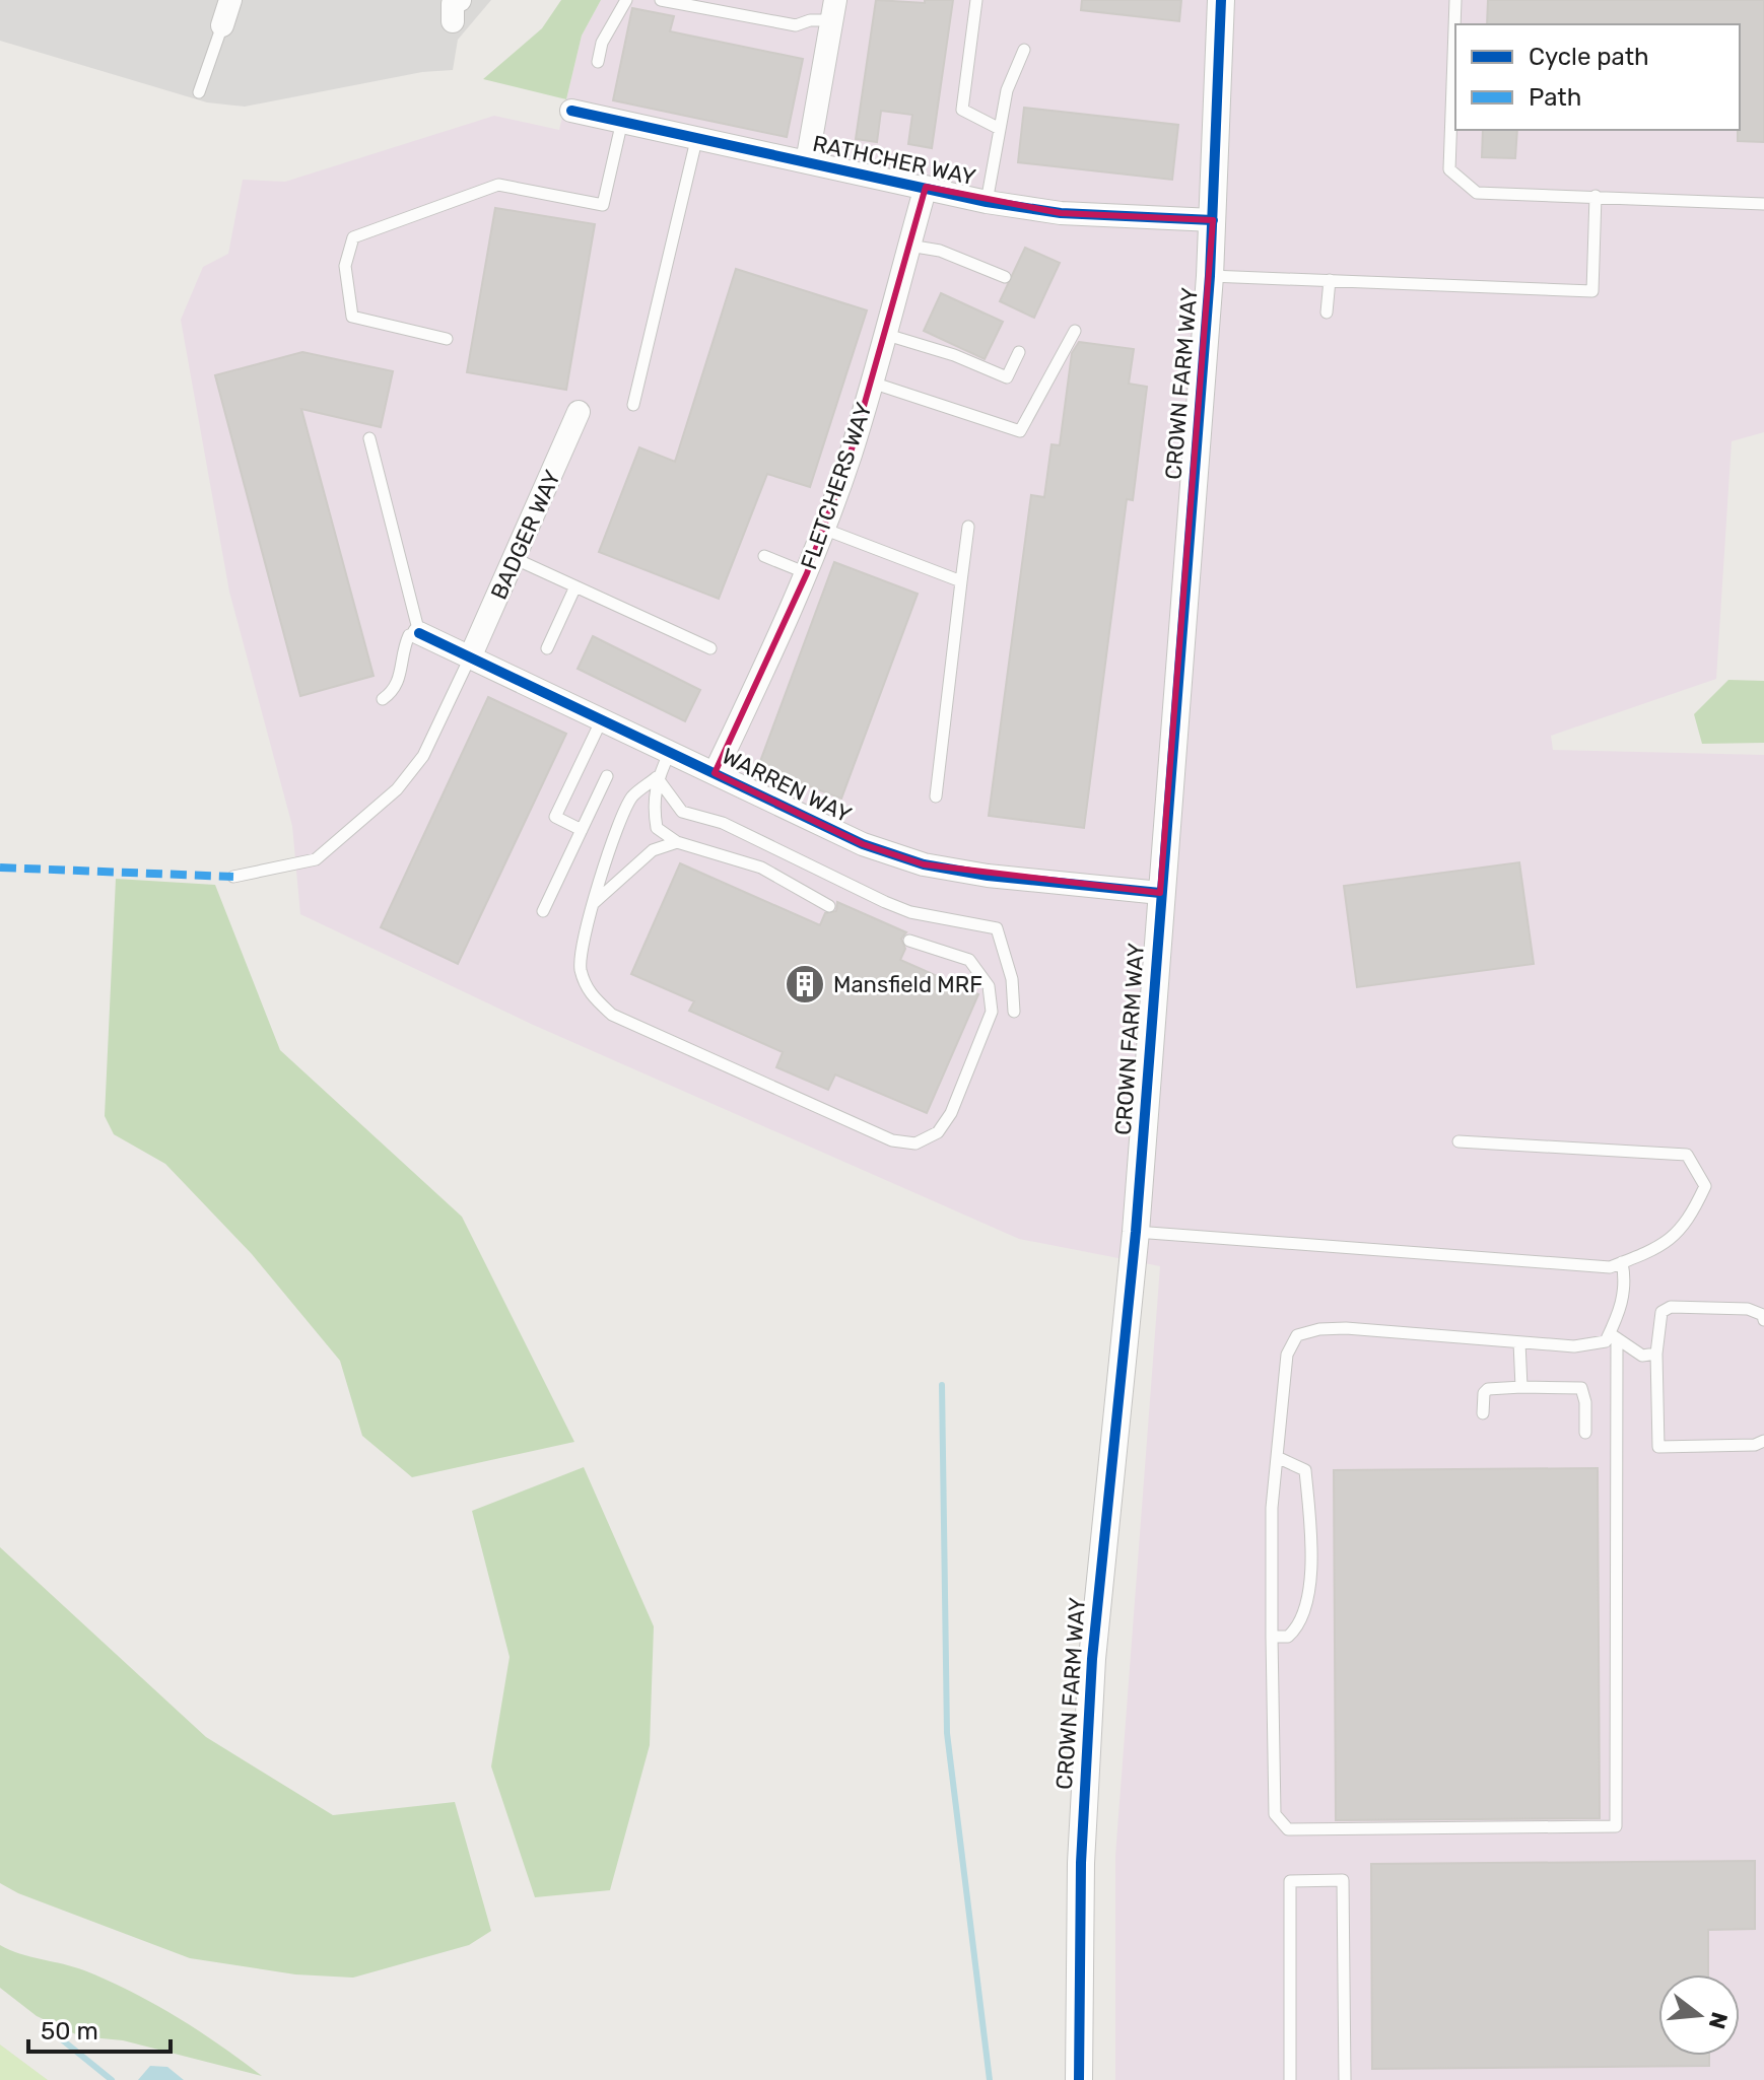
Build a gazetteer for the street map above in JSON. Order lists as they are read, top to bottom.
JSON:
{
  "streets": {
    "street": [
      "RATHCHER WAY",
      "CROWN FARM WAY",
      "FLETCHERS WAY",
      "BADGER WAY",
      "WARREN WAY"
    ]
  },
  "crossings": [
    ["RATHCHER WAY", "CROWN FARM WAY"],
    ["RATHCHER WAY", "FLETCHERS WAY"],
    ["CROWN FARM WAY", "WARREN WAY"],
    ["FLETCHERS WAY", "WARREN WAY"],
    ["BADGER WAY", "WARREN WAY"]
  ],
  "places": {
    "building": ["Mansfield MRF"]
  },
  "legend": ["Cycle path", "Path"],
  "scale_bar": "50 m",
  "north": "right"
}
